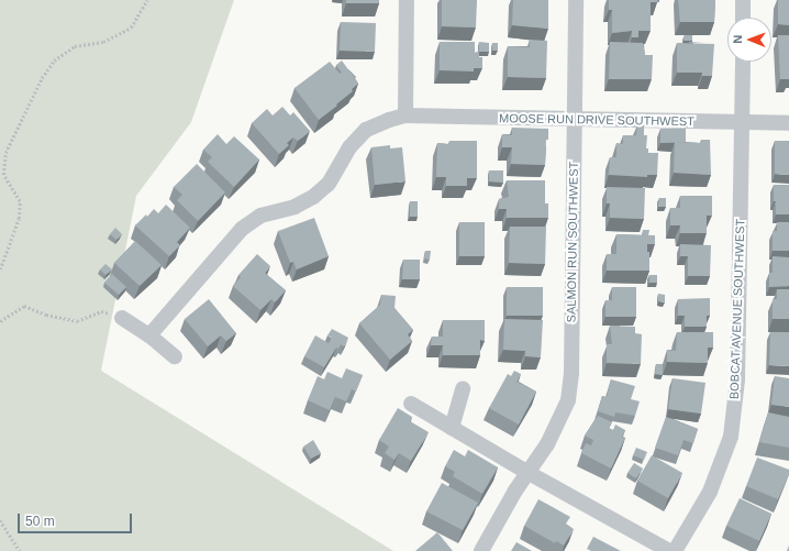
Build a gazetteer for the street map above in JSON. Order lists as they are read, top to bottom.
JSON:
{
  "streets": {
    "street": ["MOOSE RUN DRIVE SOUTHWEST", "SALMON RUN SOUTHWEST", "BOBCAT AVENUE SOUTHWEST"]
  },
  "crossings": [
    ["MOOSE RUN DRIVE SOUTHWEST", "SALMON RUN SOUTHWEST"],
    ["MOOSE RUN DRIVE SOUTHWEST", "BOBCAT AVENUE SOUTHWEST"]
  ],
  "scale_bar": "50 m",
  "north": "left"
}
